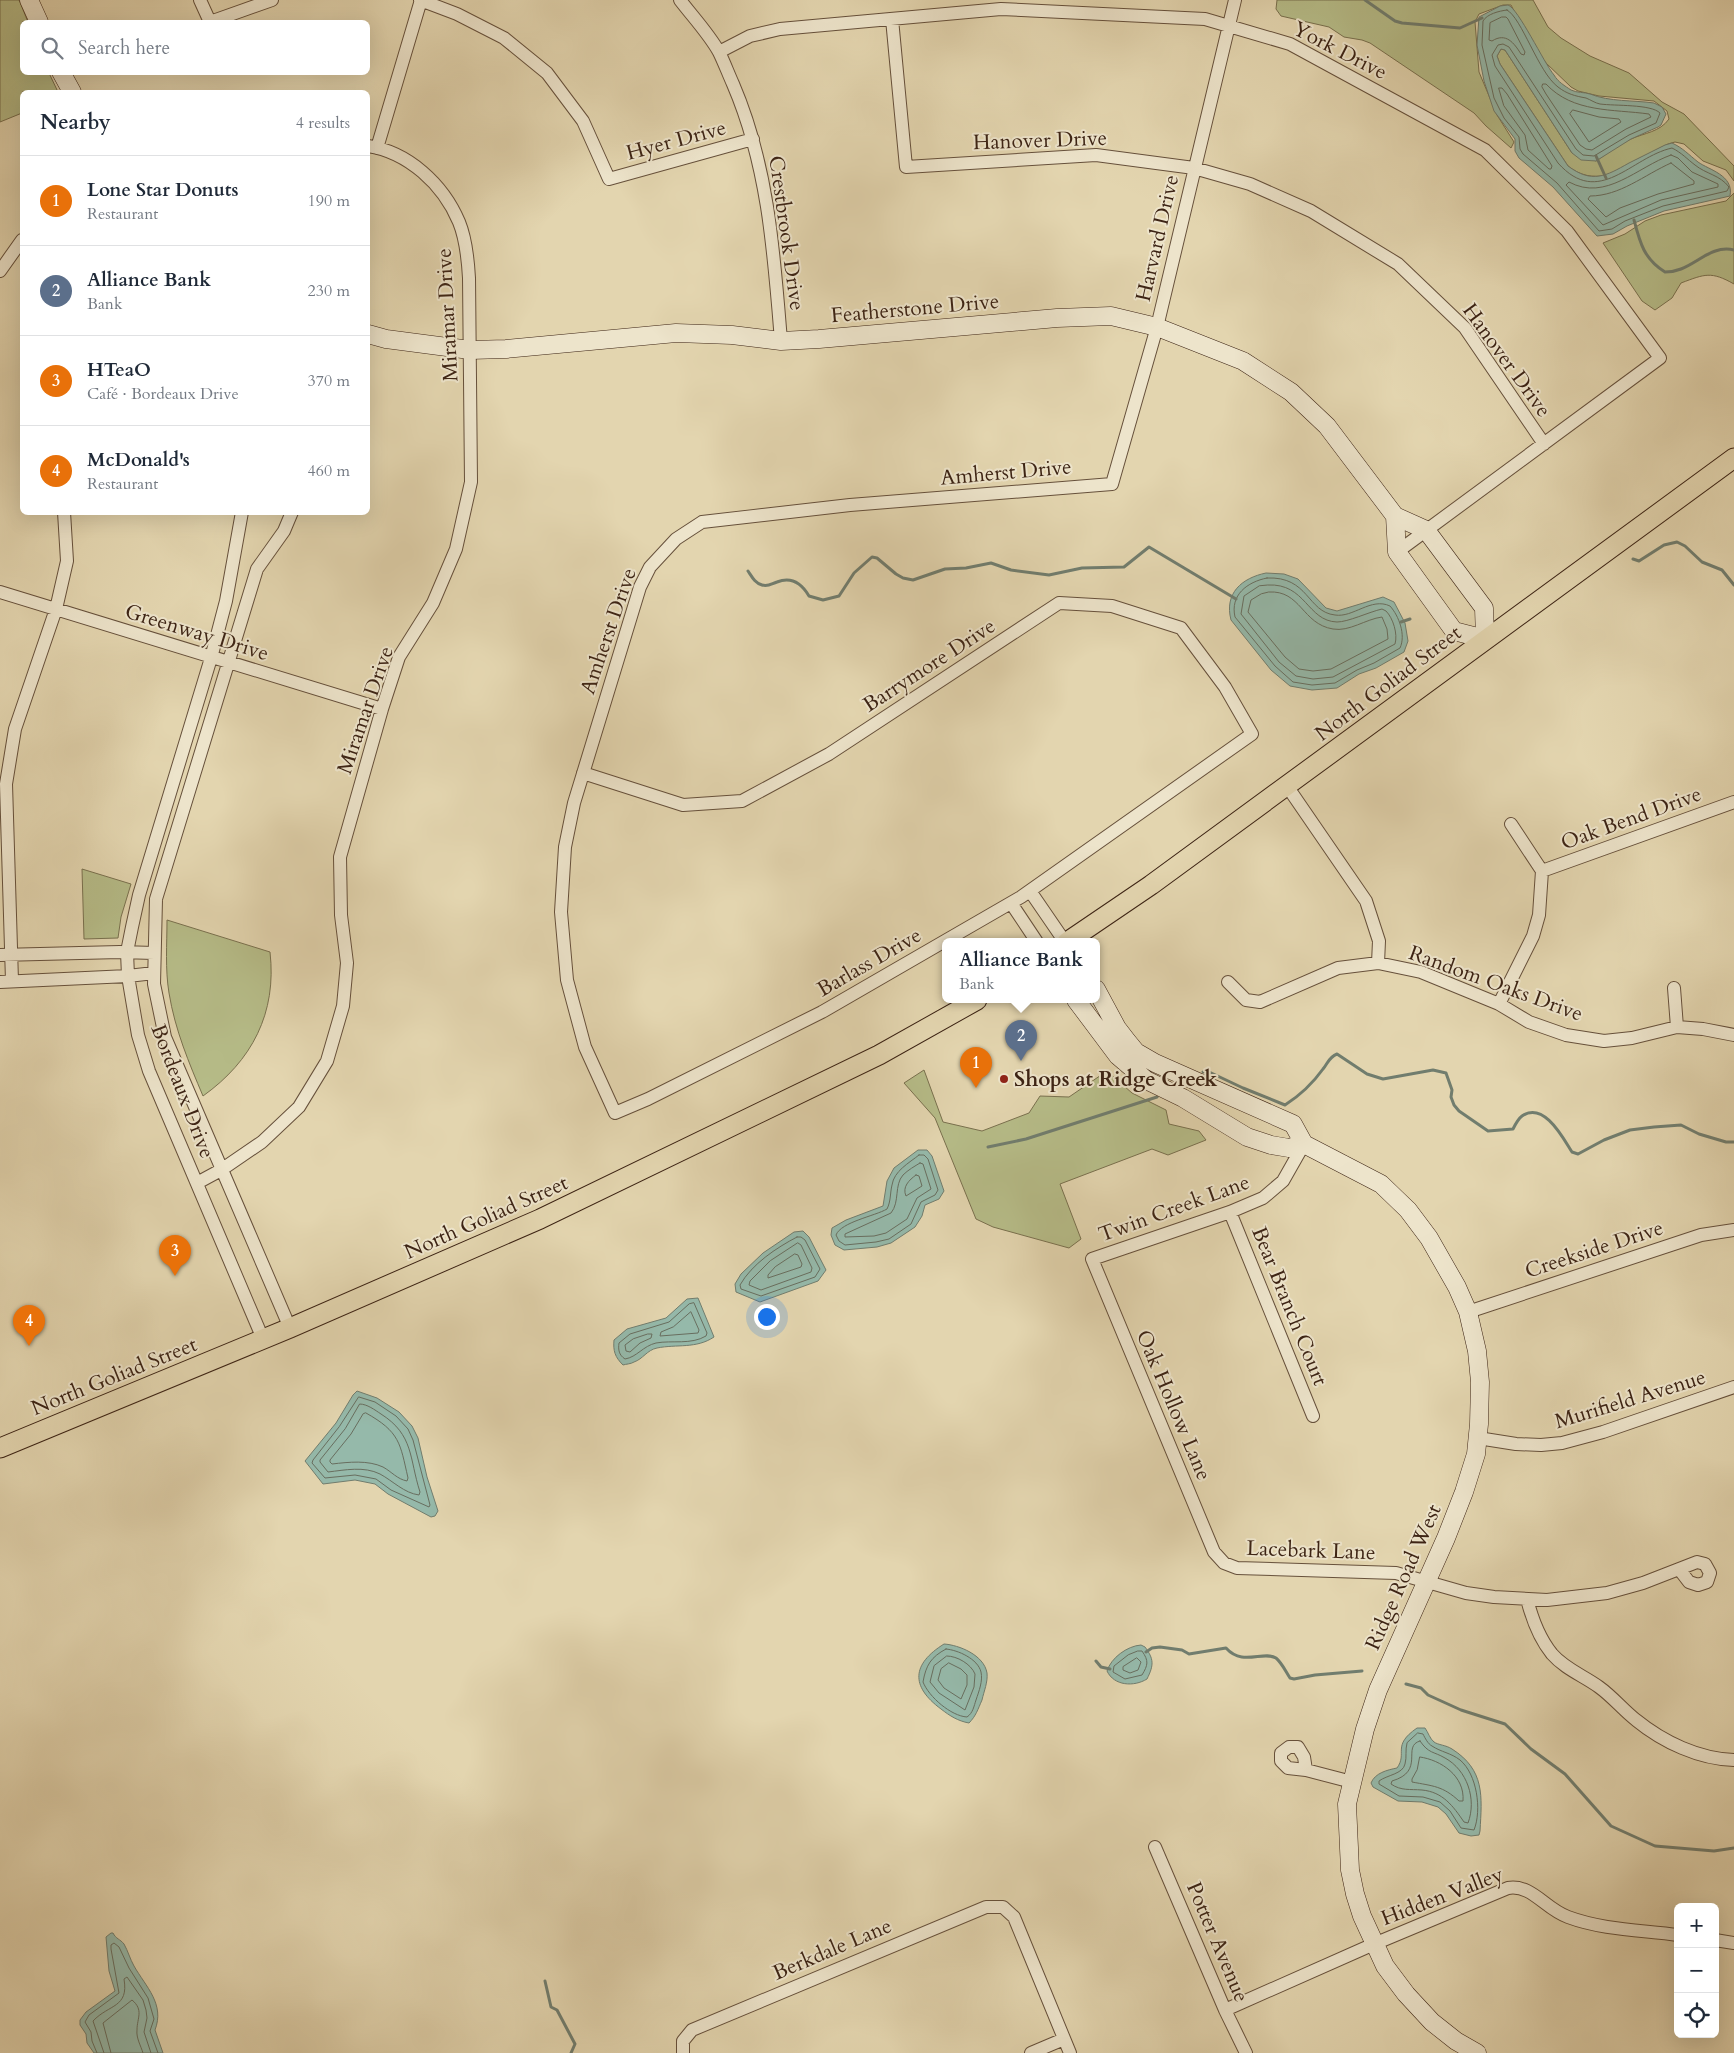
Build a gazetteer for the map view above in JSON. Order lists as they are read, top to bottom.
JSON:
{
  "streets": {
    "main road": ["North Goliad Street"],
    "street": [
      "York Drive",
      "Hyer Drive",
      "Hanover Drive",
      "Crestbrook Drive",
      "Harvard Drive",
      "Featherstone Drive",
      "Miramar Drive",
      "Amherst Drive",
      "Greenway Drive",
      "Barrymore Drive",
      "Oak Bend Drive",
      "Barlass Drive",
      "Random Oaks Drive",
      "Bordeaux Drive",
      "Twin Creek Lane",
      "Creekside Drive",
      "Bear Branch Court",
      "Murifield Avenue",
      "Oak Hollow Lane",
      "Lacebark Lane",
      "Ridge Road West",
      "Hidden Valley",
      "Potter Avenue",
      "Berkdale Lane"
    ]
  },
  "crossings": [
    ["York Drive", "Hanover Drive"],
    ["York Drive", "Crestbrook Drive"],
    ["York Drive", "Harvard Drive"],
    ["Hyer Drive", "Crestbrook Drive"],
    ["Hanover Drive", "Harvard Drive"],
    ["Crestbrook Drive", "Featherstone Drive"],
    ["Harvard Drive", "Featherstone Drive"],
    ["Harvard Drive", "Amherst Drive"],
    ["Featherstone Drive", "Miramar Drive"],
    ["Featherstone Drive", "North Goliad Street"],
    ["Miramar Drive", "Greenway Drive"],
    ["Miramar Drive", "Bordeaux Drive"],
    ["Amherst Drive", "Barrymore Drive"],
    ["Amherst Drive", "Barlass Drive"],
    ["Greenway Drive", "Bordeaux Drive"],
    ["Barrymore Drive", "Barlass Drive"],
    ["North Goliad Street", "Bordeaux Drive"],
    ["Twin Creek Lane", "Bear Branch Court"],
    ["Twin Creek Lane", "Oak Hollow Lane"],
    ["Twin Creek Lane", "Ridge Road West"],
    ["Creekside Drive", "Ridge Road West"],
    ["Murifield Avenue", "Ridge Road West"],
    ["Oak Hollow Lane", "Lacebark Lane"],
    ["Lacebark Lane", "Ridge Road West"],
    ["Ridge Road West", "Hidden Valley"],
    ["Hidden Valley", "Potter Avenue"]
  ],
  "places": ["Shops at Ridge Creek"],
  "page": {
    "search": "Search here",
    "heading": ["Nearby", "4 results"],
    "list": [
      {
        "mark": "1",
        "name": "Lone Star Donuts",
        "note": "Restaurant",
        "value": "190 m"
      },
      {
        "mark": "2",
        "name": "Alliance Bank",
        "note": "Bank",
        "value": "230 m"
      },
      {
        "mark": "3",
        "name": "HTeaO",
        "note": "Café · Bordeaux Drive",
        "value": "370 m"
      },
      {
        "mark": "4",
        "name": "McDonald's",
        "note": "Restaurant",
        "value": "460 m"
      }
    ],
    "popup": ["Alliance Bank", "Bank"],
    "pins": [
      "2",
      "1",
      "3",
      "4"
    ],
    "map_buttons": ["+", "−"]
  }
}
